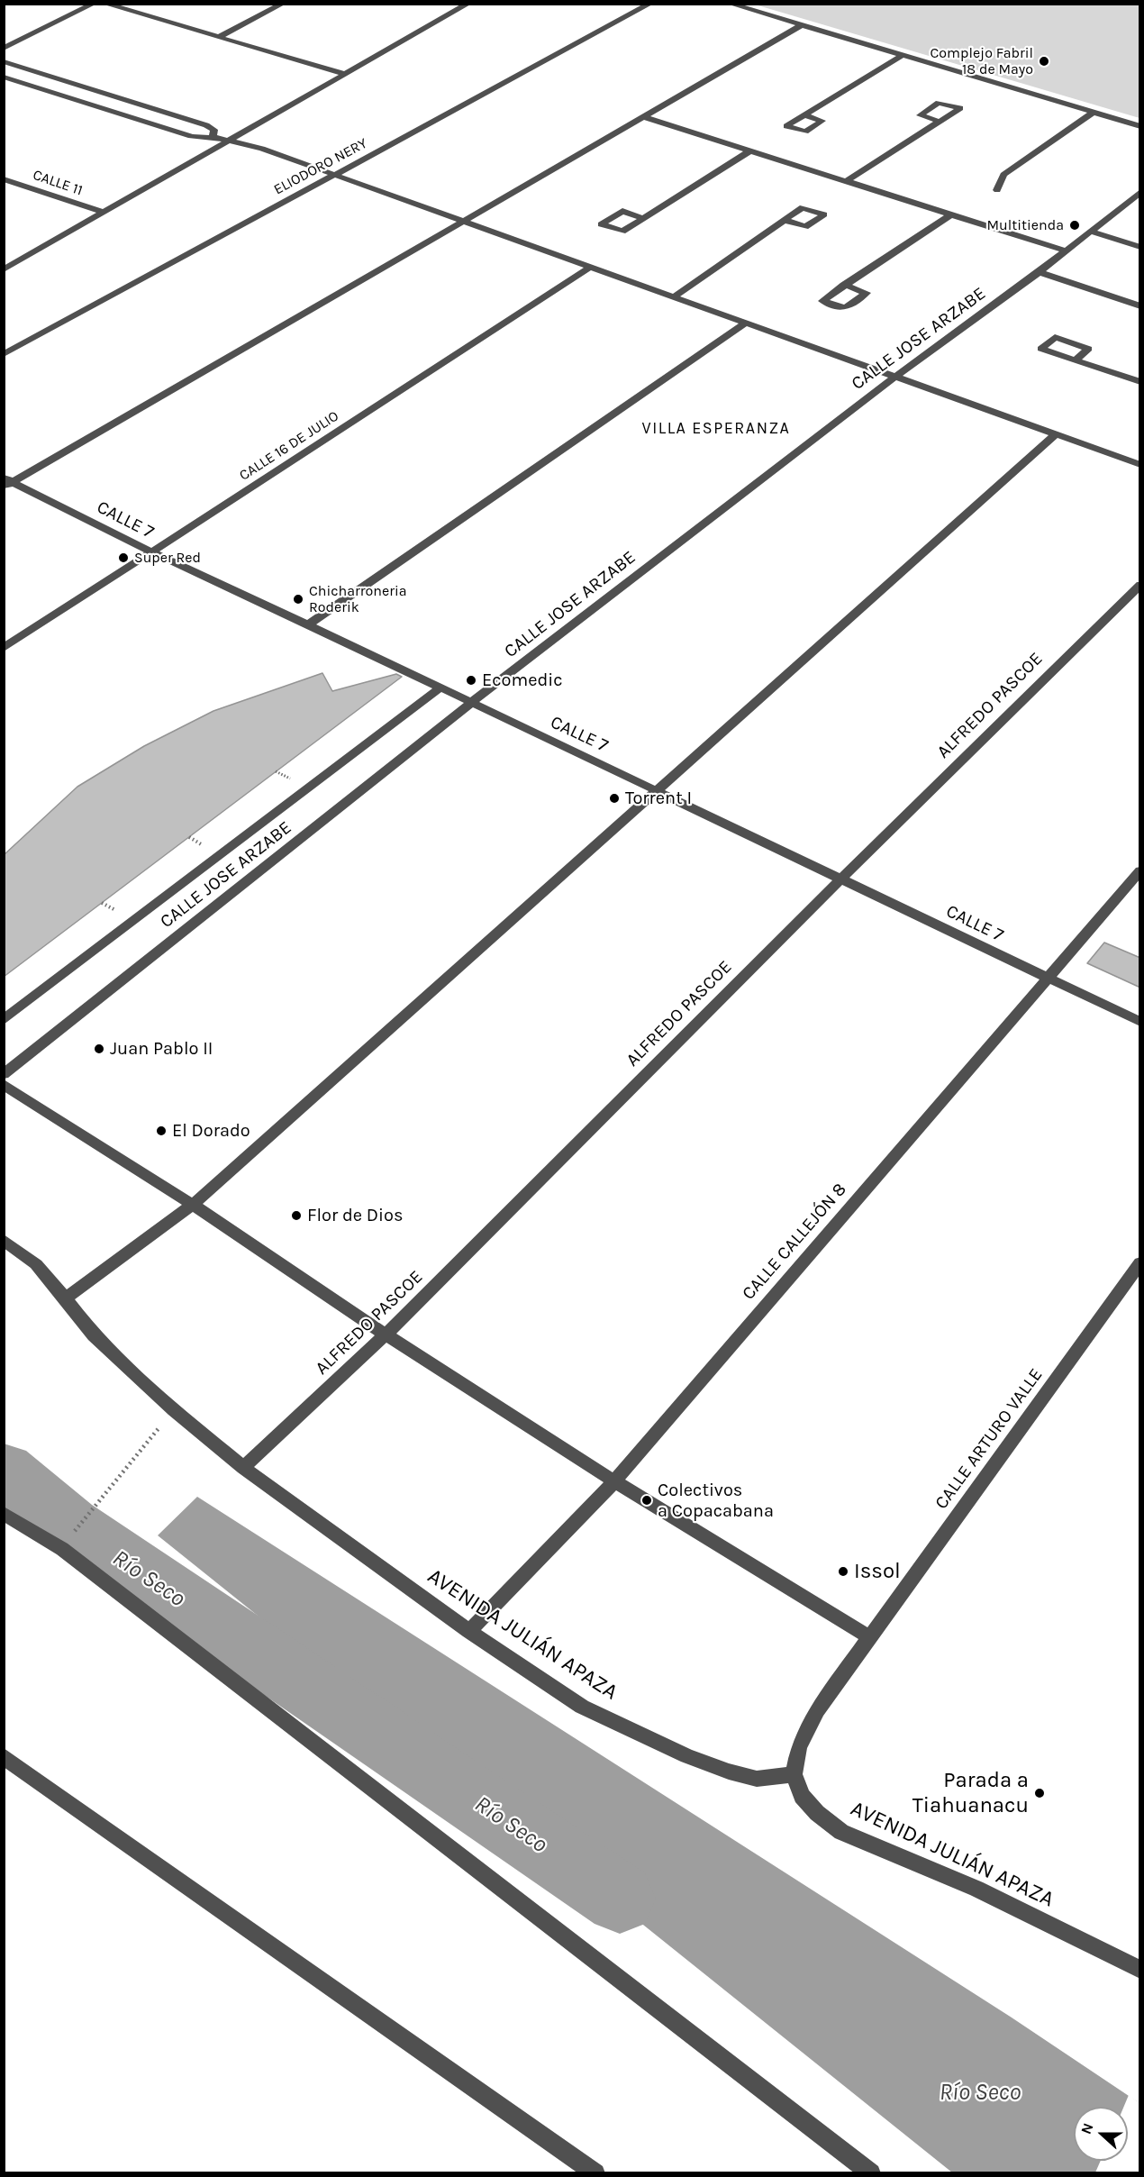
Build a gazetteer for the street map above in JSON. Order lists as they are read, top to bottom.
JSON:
{
  "streets": {
    "street": [
      "ELIODORO NERY",
      "CALLE 11",
      "CALLE JOSE ARZABE",
      "CALLE 16 DE JULIO",
      "CALLE 7",
      "ALFREDO PASCOE",
      "CALLE CALLEJÓN 8",
      "CALLE ARTURO VALLE",
      "AVENIDA JULIÁN APAZA"
    ]
  },
  "crossings": [
    ["CALLE JOSE ARZABE", "CALLE 7"],
    ["CALLE 16 DE JULIO", "CALLE 7"],
    ["CALLE 7", "ALFREDO PASCOE"],
    ["CALLE 7", "CALLE CALLEJÓN 8"],
    ["ALFREDO PASCOE", "AVENIDA JULIÁN APAZA"],
    ["CALLE CALLEJÓN 8", "AVENIDA JULIÁN APAZA"],
    ["CALLE ARTURO VALLE", "AVENIDA JULIÁN APAZA"]
  ],
  "districts": ["VILLA ESPERANZA"],
  "water": ["Río Seco"],
  "places": [
    "Complejo Fabril 18 de Mayo",
    "Multitienda",
    "Super Red",
    "Chicharroneria Roderik",
    "Ecomedic",
    "Torrent I",
    "Juan Pablo II",
    "El Dorado",
    "Flor de Dios",
    "Colectivos a Copacabana",
    "Issol",
    "Parada a Tiahuanacu"
  ],
  "north": "left"
}
